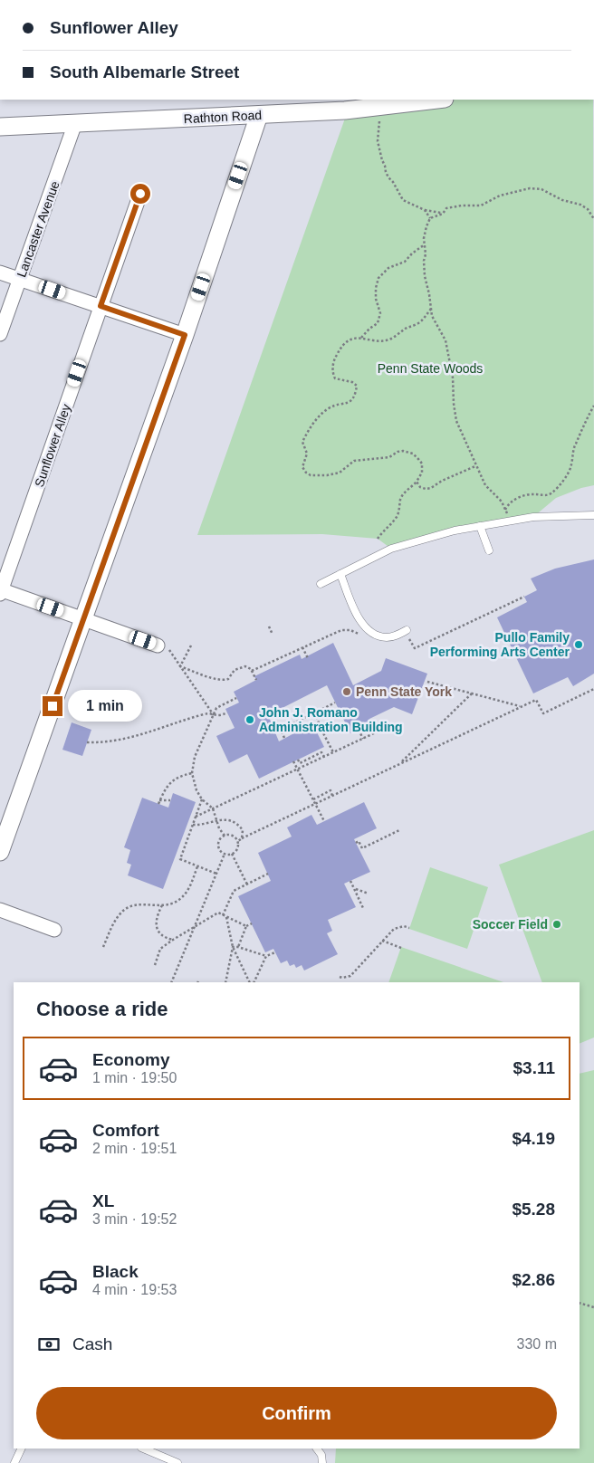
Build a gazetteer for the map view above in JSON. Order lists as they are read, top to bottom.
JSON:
{
  "streets": {
    "street": ["Rathton Road", "Lancaster Avenue", "Sunflower Alley"]
  },
  "crossings": [
    ["Rathton Road", "Lancaster Avenue"]
  ],
  "parks": ["Penn State Woods"],
  "places": [
    "Pullo Family Performing Arts Center",
    "Penn State York",
    "John J. Romano Administration Building",
    "Soccer Field"
  ],
  "page": {
    "banner": ["Sunflower Alley", "South Albemarle Street"],
    "bubble": "1 min",
    "heading": "Choose a ride",
    "list": [
      {
        "name": "Economy",
        "note": "1 min · 19:50",
        "value": "$3.11"
      },
      {
        "name": "Comfort",
        "note": "2 min · 19:51",
        "value": "$4.19"
      },
      {
        "name": "XL",
        "note": "3 min · 19:52",
        "value": "$5.28"
      },
      {
        "name": "Black",
        "note": "4 min · 19:53",
        "value": "$2.86"
      }
    ],
    "pay": ["Cash", "330 m"],
    "buttons": "Confirm"
  }
}
